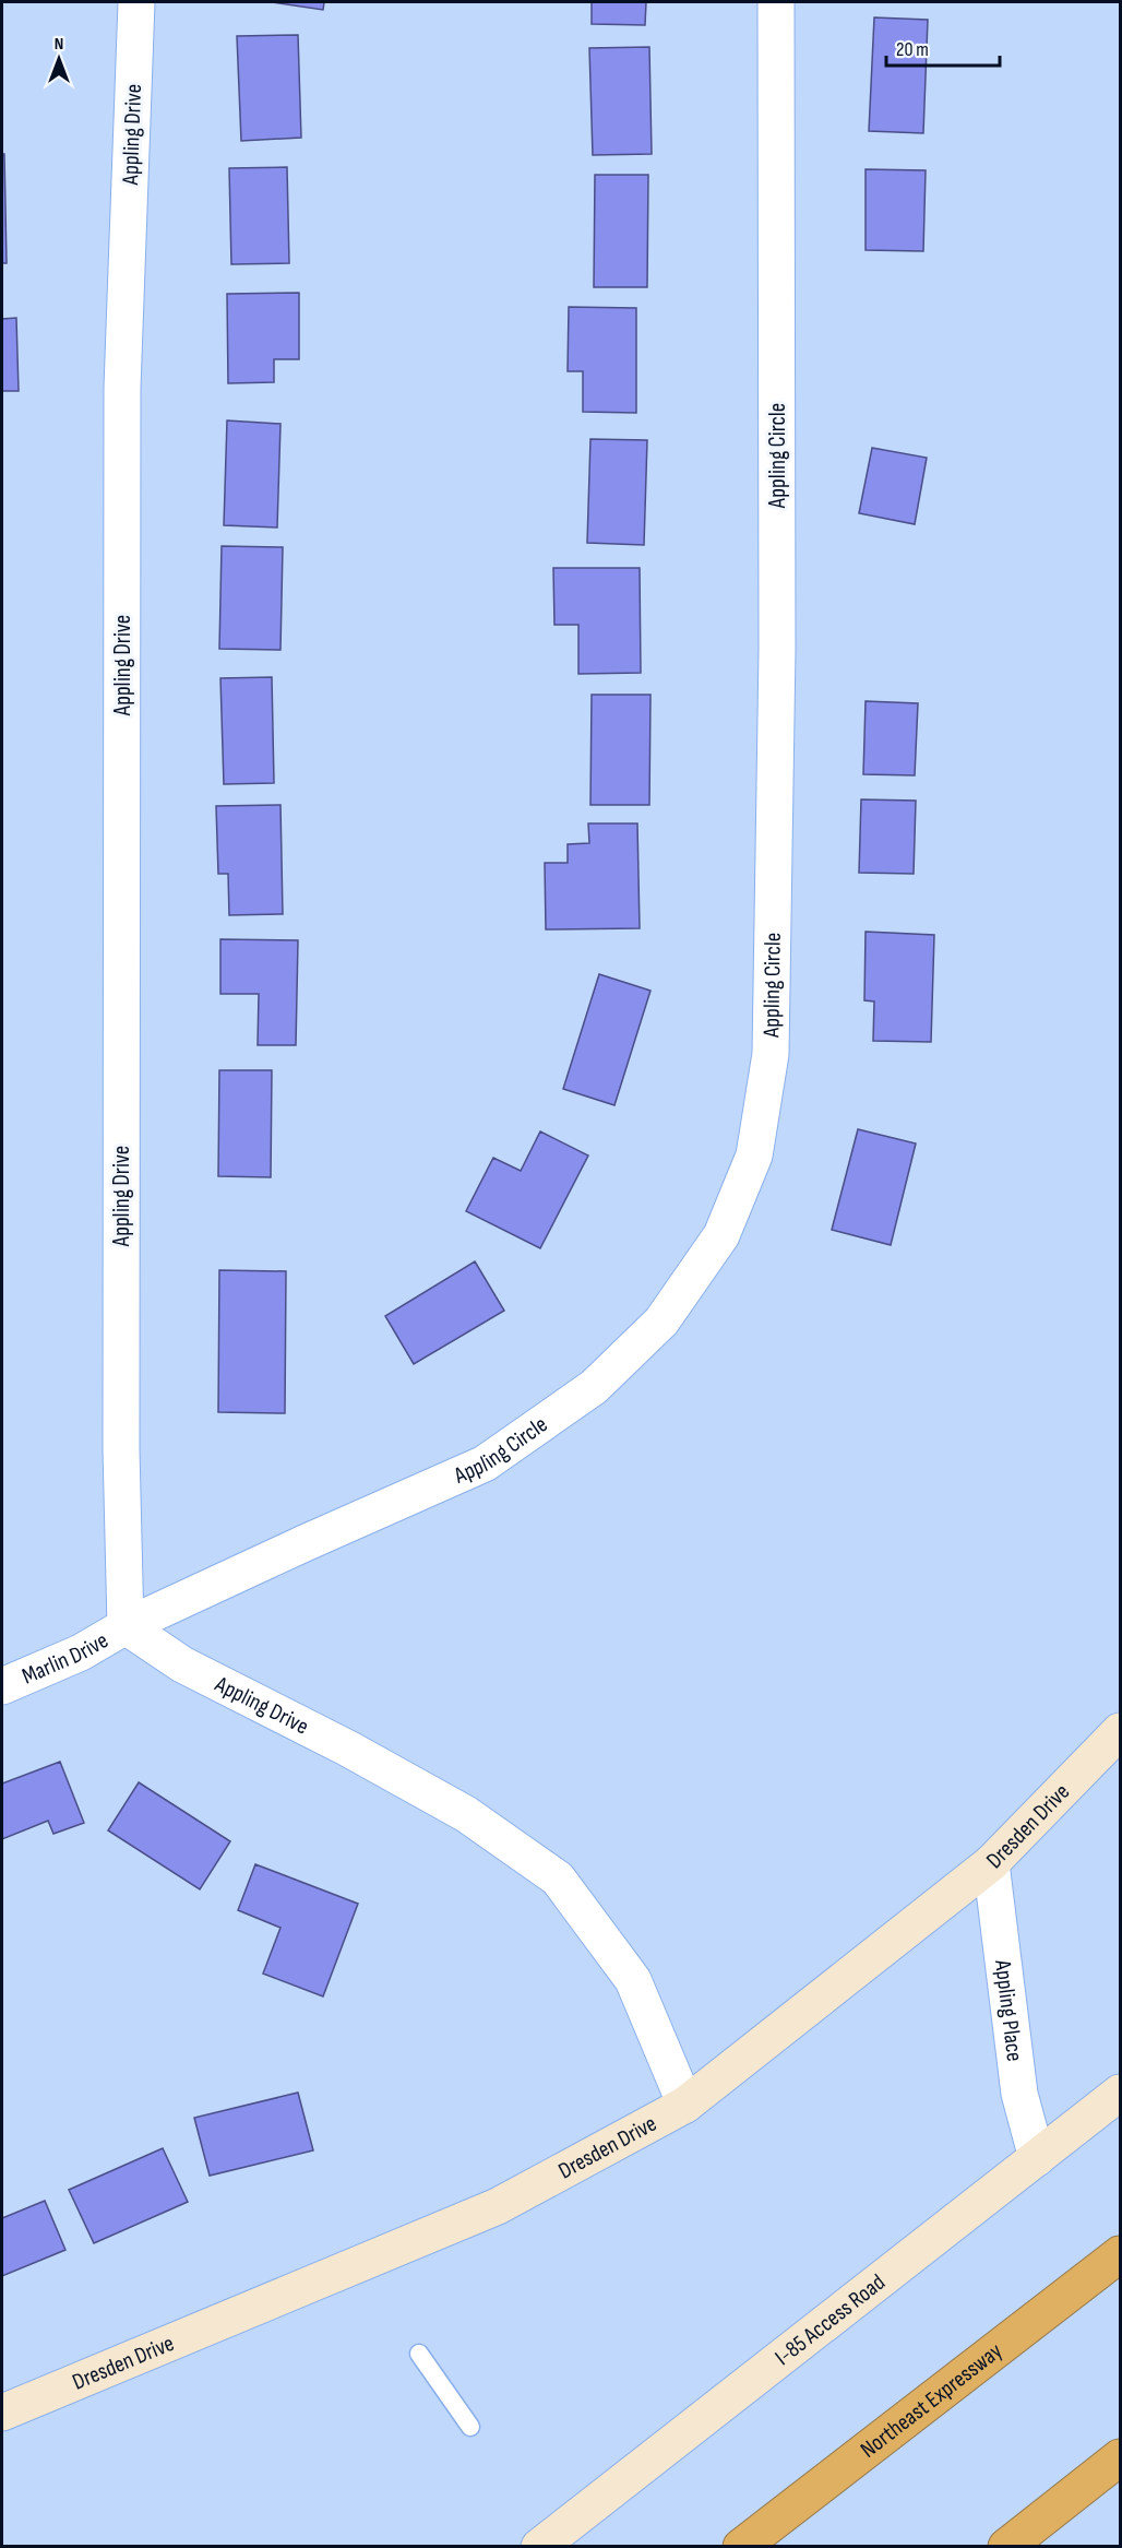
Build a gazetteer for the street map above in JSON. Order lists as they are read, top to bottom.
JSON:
{
  "streets": {
    "highway": ["Northeast Expressway"],
    "street": [
      "Appling Drive",
      "Appling Circle",
      "Marlin Drive",
      "Dresden Drive",
      "Appling Place",
      "I-85 Access Road"
    ]
  },
  "crossings": [
    ["Appling Drive", "Appling Circle"],
    ["Appling Drive", "Marlin Drive"],
    ["Appling Drive", "Dresden Drive"],
    ["Appling Circle", "Marlin Drive"],
    ["Dresden Drive", "Appling Place"],
    ["Appling Place", "I-85 Access Road"]
  ],
  "scale_bar": "20 m",
  "north": "top"
}
